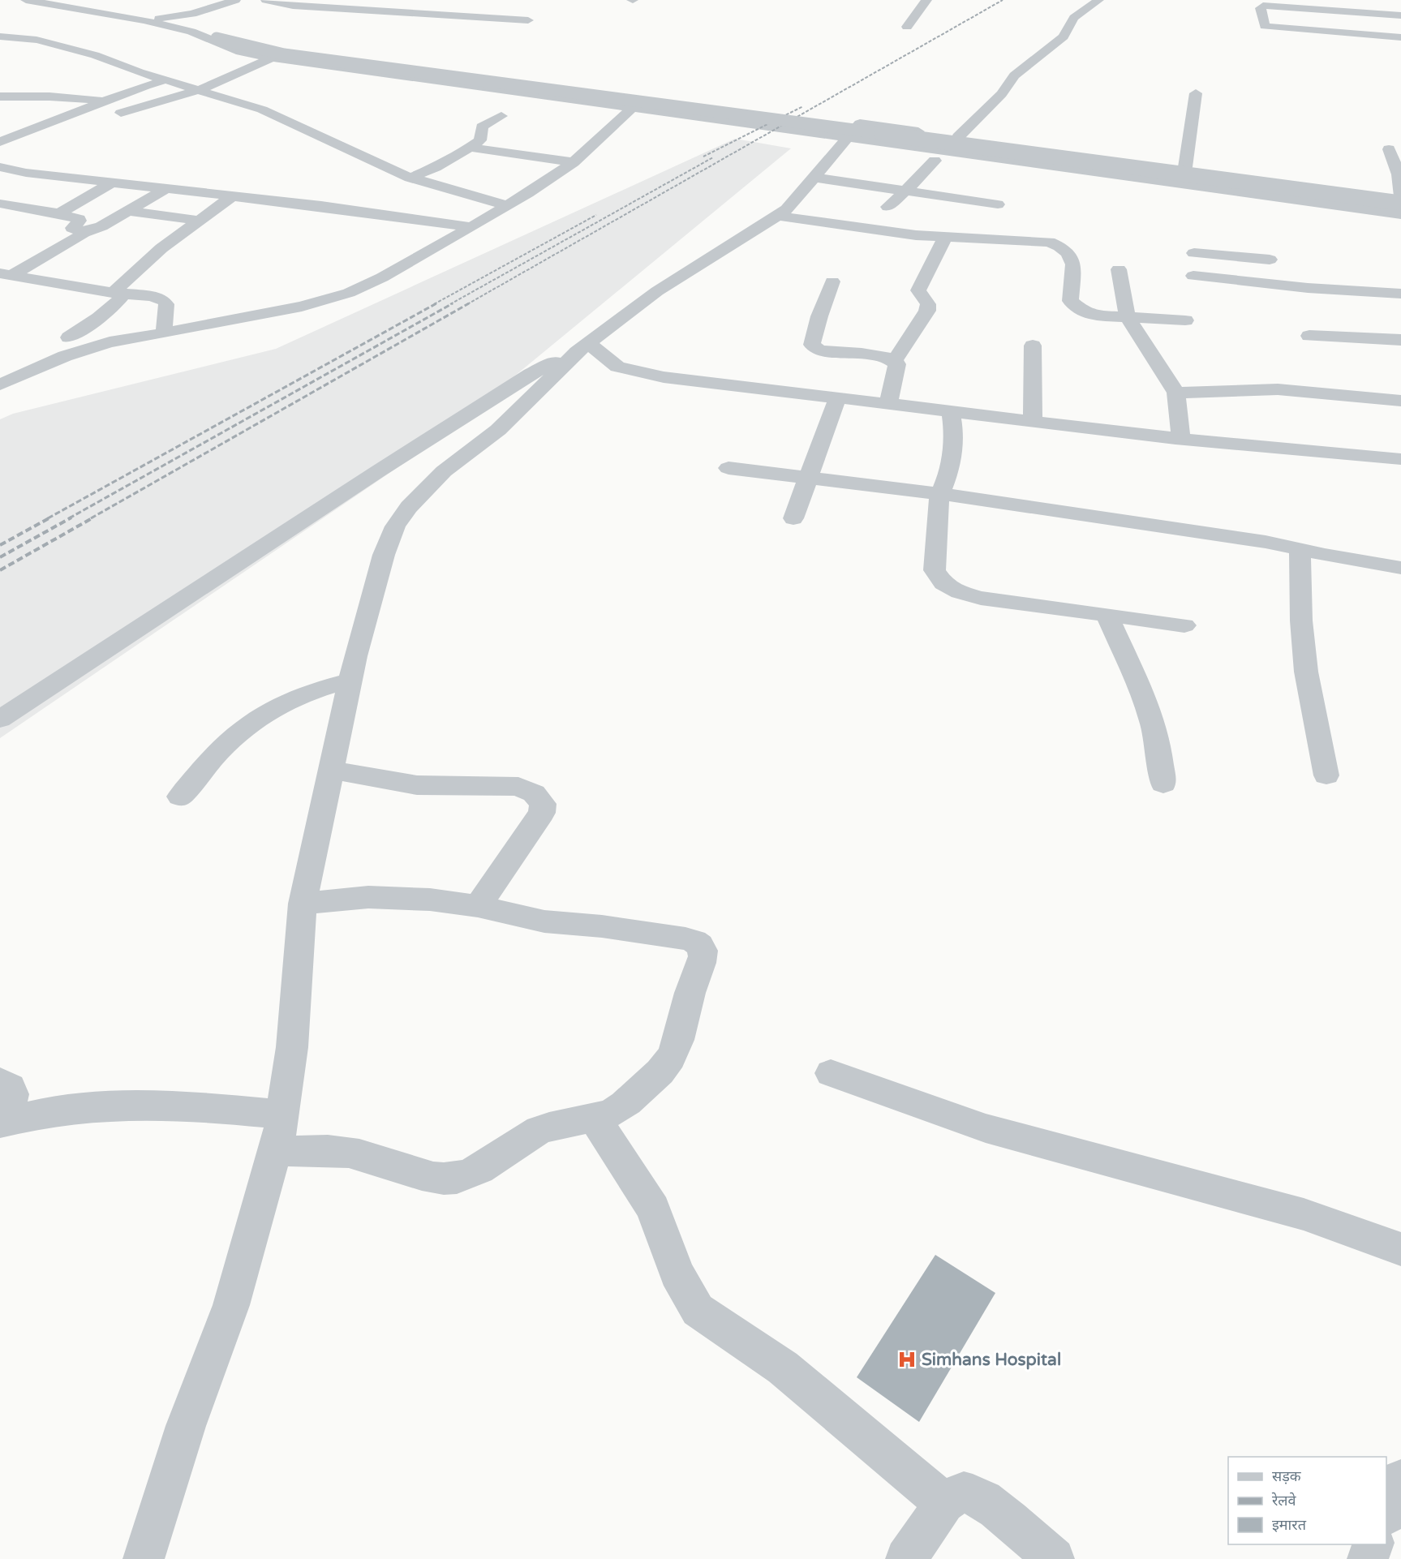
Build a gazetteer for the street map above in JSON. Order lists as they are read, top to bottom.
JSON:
{
  "places": {
    "hospital": ["Simhans Hospital"]
  },
  "legend": ["सड़क", "रेलवे", "इमारत"]
}
